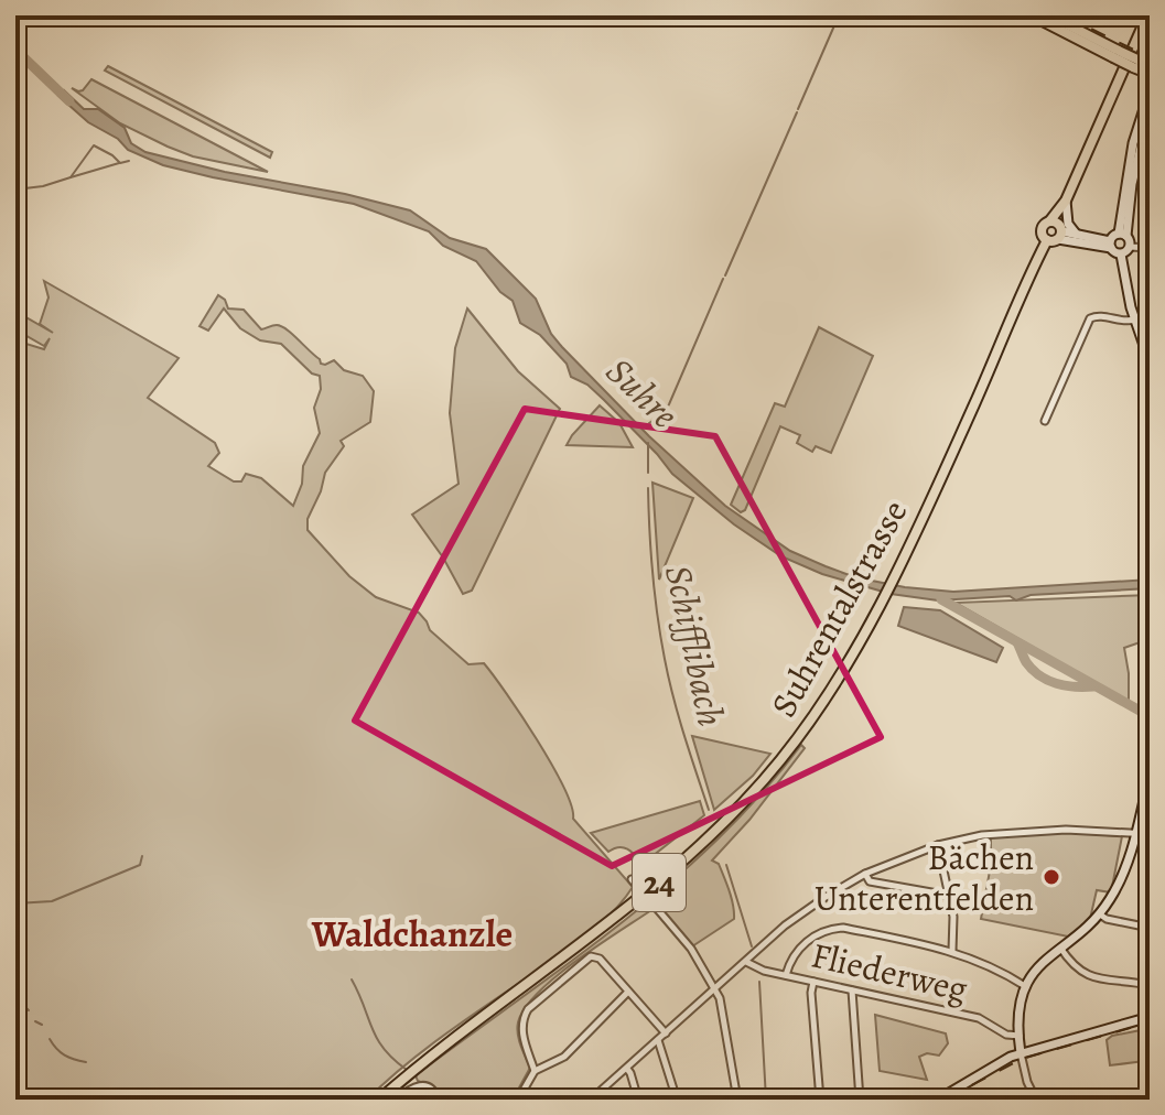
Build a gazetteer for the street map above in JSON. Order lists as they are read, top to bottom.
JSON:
{
  "streets": {
    "main road": ["Suhrentalstrasse", "24"],
    "street": ["Fliederweg"]
  },
  "districts": ["Waldchanzle"],
  "water": ["Suhre", "Schifflibach"],
  "places": ["Bächen Unterentfelden"]
}
